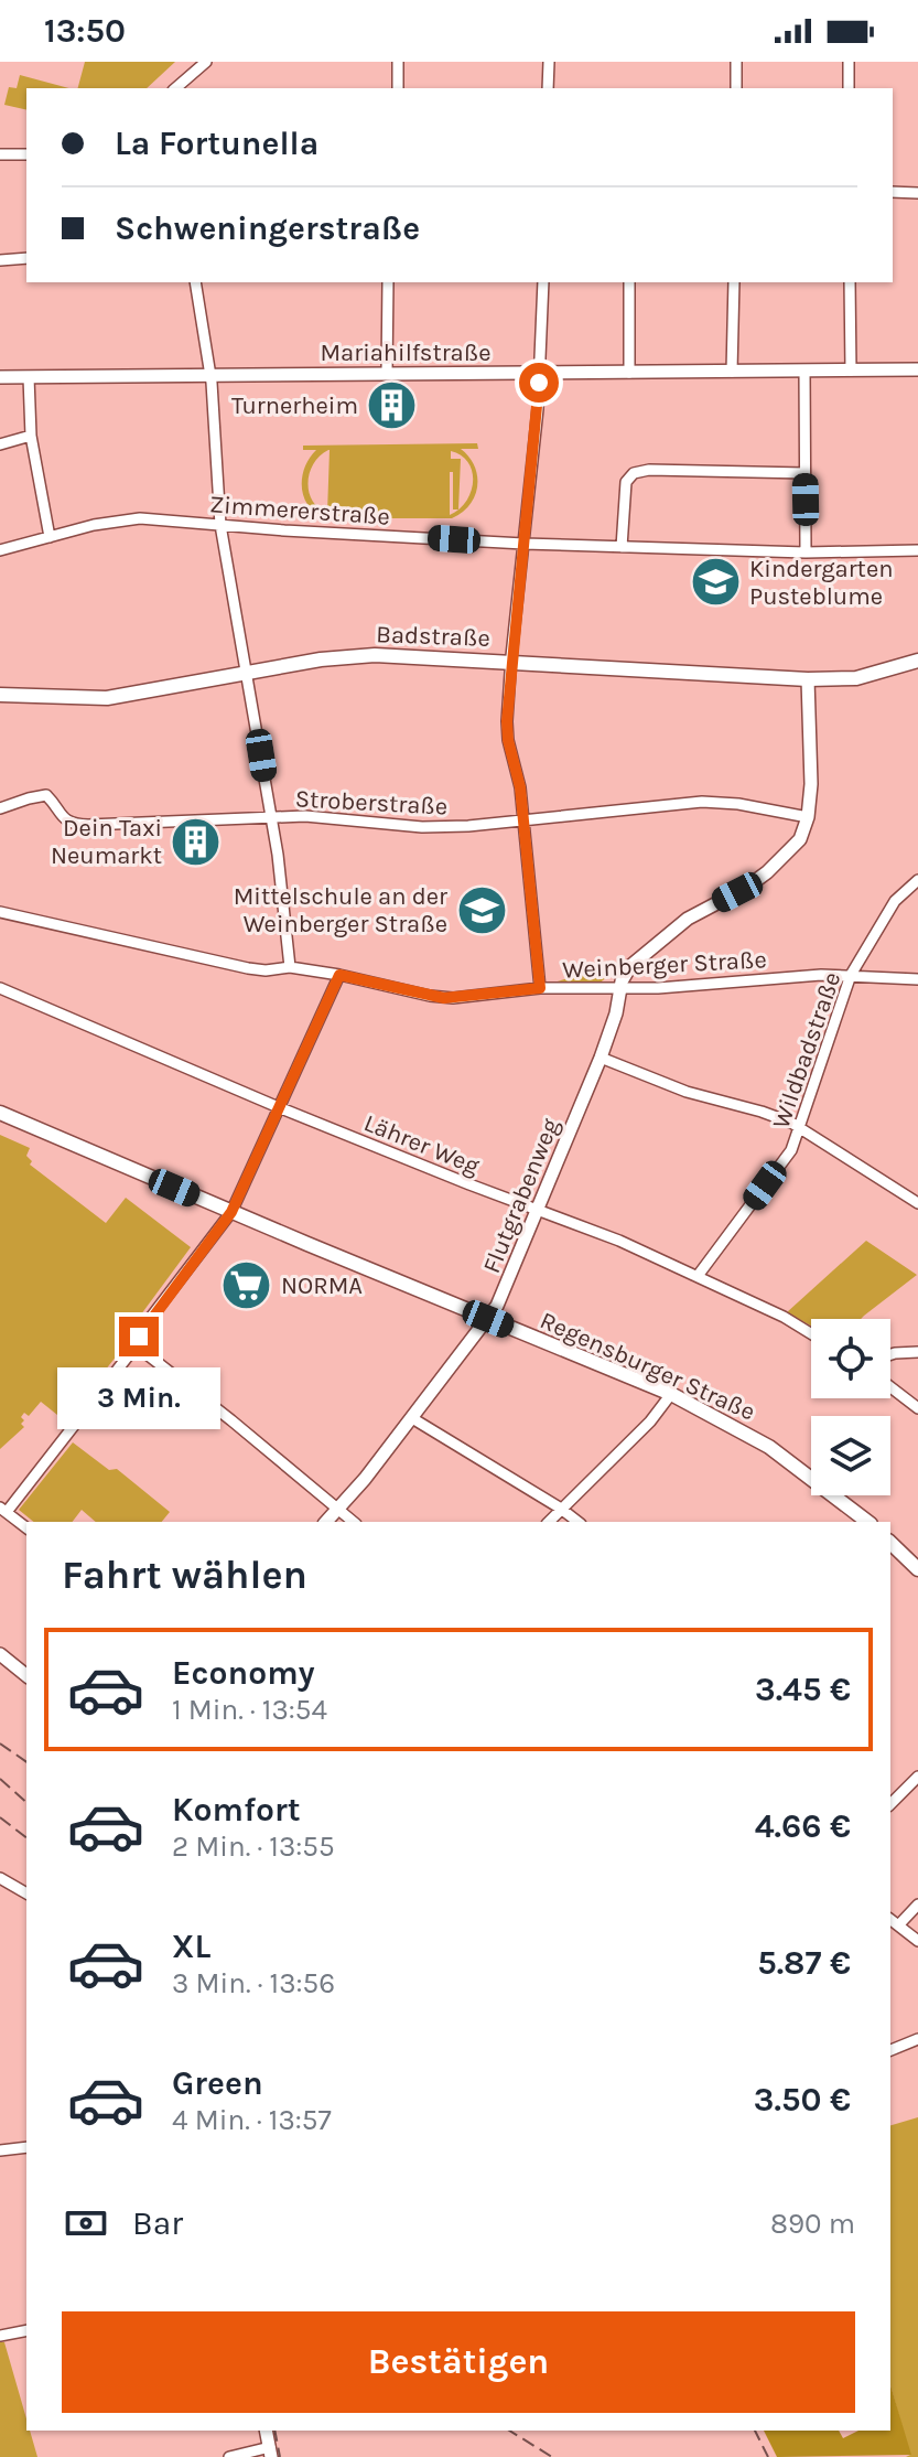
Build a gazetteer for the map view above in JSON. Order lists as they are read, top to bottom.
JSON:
{
  "streets": {
    "main road": ["Badstraße", "Regensburger Straße"],
    "street": [
      "Mariahilfstraße",
      "Zimmererstraße",
      "Stroberstraße",
      "Weinberger Straße",
      "Wildbadstraße",
      "Lährer Weg",
      "Flutgrabenweg"
    ]
  },
  "crossings": [
    ["Weinberger Straße", "Wildbadstraße"],
    ["Weinberger Straße", "Flutgrabenweg"],
    ["Wildbadstraße", "Lährer Weg"],
    ["Lährer Weg", "Flutgrabenweg"],
    ["Flutgrabenweg", "Regensburger Straße"]
  ],
  "places": {
    "building": ["Turnerheim", "Dein Taxi Neumarkt"],
    "school or university": ["Kindergarten Pusteblume", "Mittelschule an der Weinberger Straße"],
    "supermarket": ["NORMA"]
  },
  "page": {
    "status": "13:50",
    "banner": ["La Fortunella", "Schweningerstraße"],
    "bubble": "3 Min.",
    "heading": "Fahrt wählen",
    "list": [
      {
        "name": "Economy",
        "note": "1 Min. · 13:54",
        "value": "3.45 €"
      },
      {
        "name": "Komfort",
        "note": "2 Min. · 13:55",
        "value": "4.66 €"
      },
      {
        "name": "XL",
        "note": "3 Min. · 13:56",
        "value": "5.87 €"
      },
      {
        "name": "Green",
        "note": "4 Min. · 13:57",
        "value": "3.50 €"
      }
    ],
    "pay": ["Bar", "890 m"],
    "buttons": "Bestätigen"
  }
}
